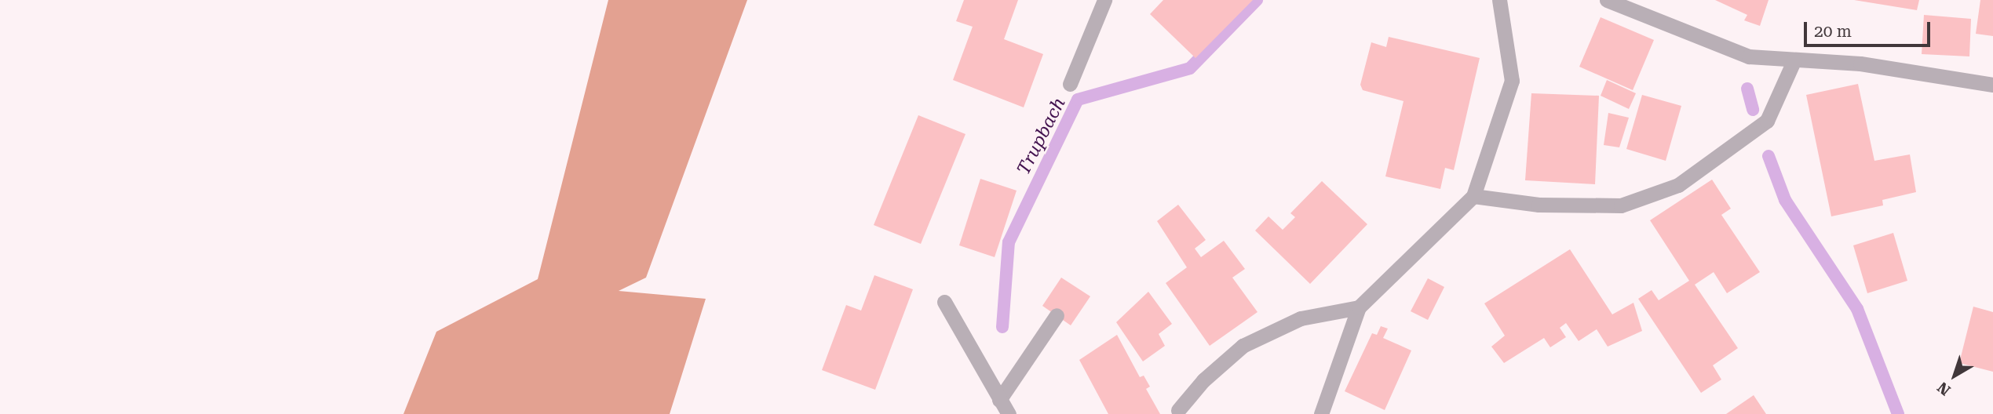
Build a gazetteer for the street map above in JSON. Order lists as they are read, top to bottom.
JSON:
{
  "water": ["Trupbach"],
  "scale_bar": "20 m",
  "north": "bottom left"
}
